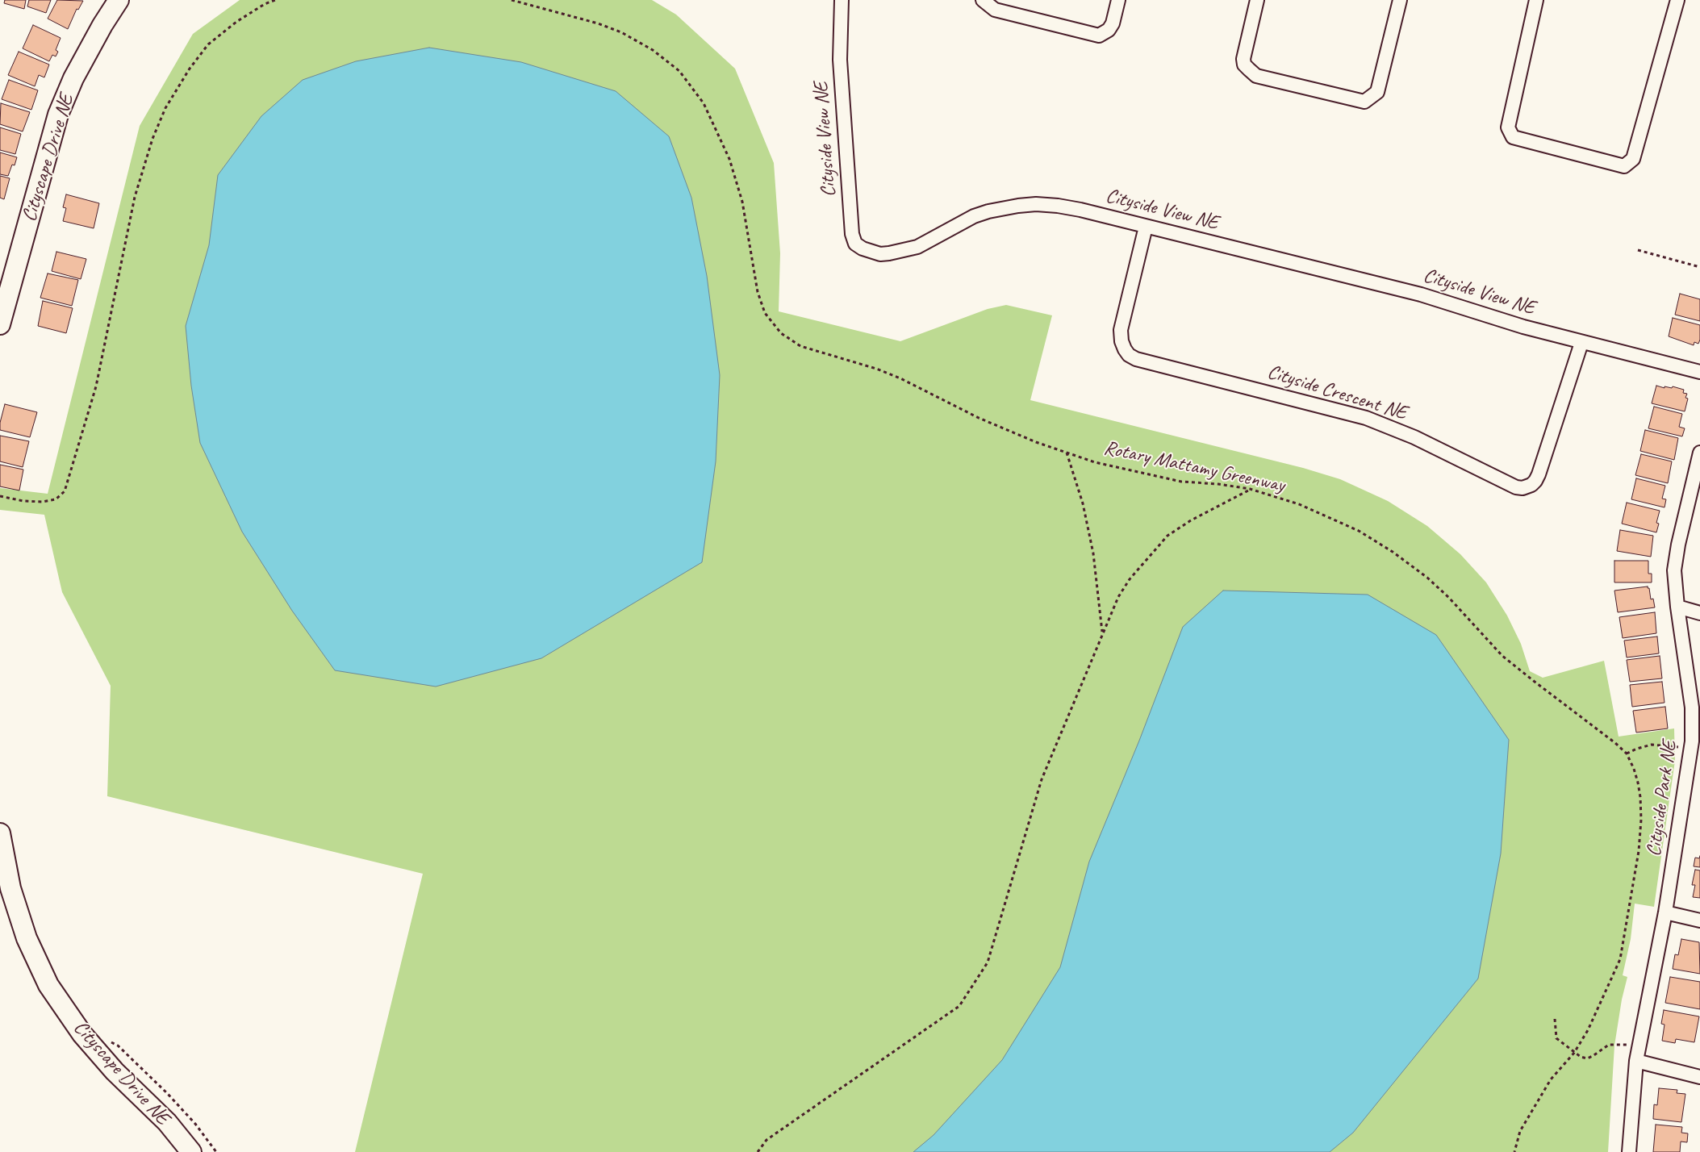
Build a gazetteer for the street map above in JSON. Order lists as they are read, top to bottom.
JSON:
{
  "streets": {
    "street": [
      "Cityside View NE",
      "Cityscape Drive NE",
      "Cityside Crescent NE",
      "Cityside Park NE"
    ],
    "path": ["Rotary Mattamy Greenway"]
  },
  "crossings": [
    ["Cityside View NE", "Cityside Crescent NE"]
  ]
}
